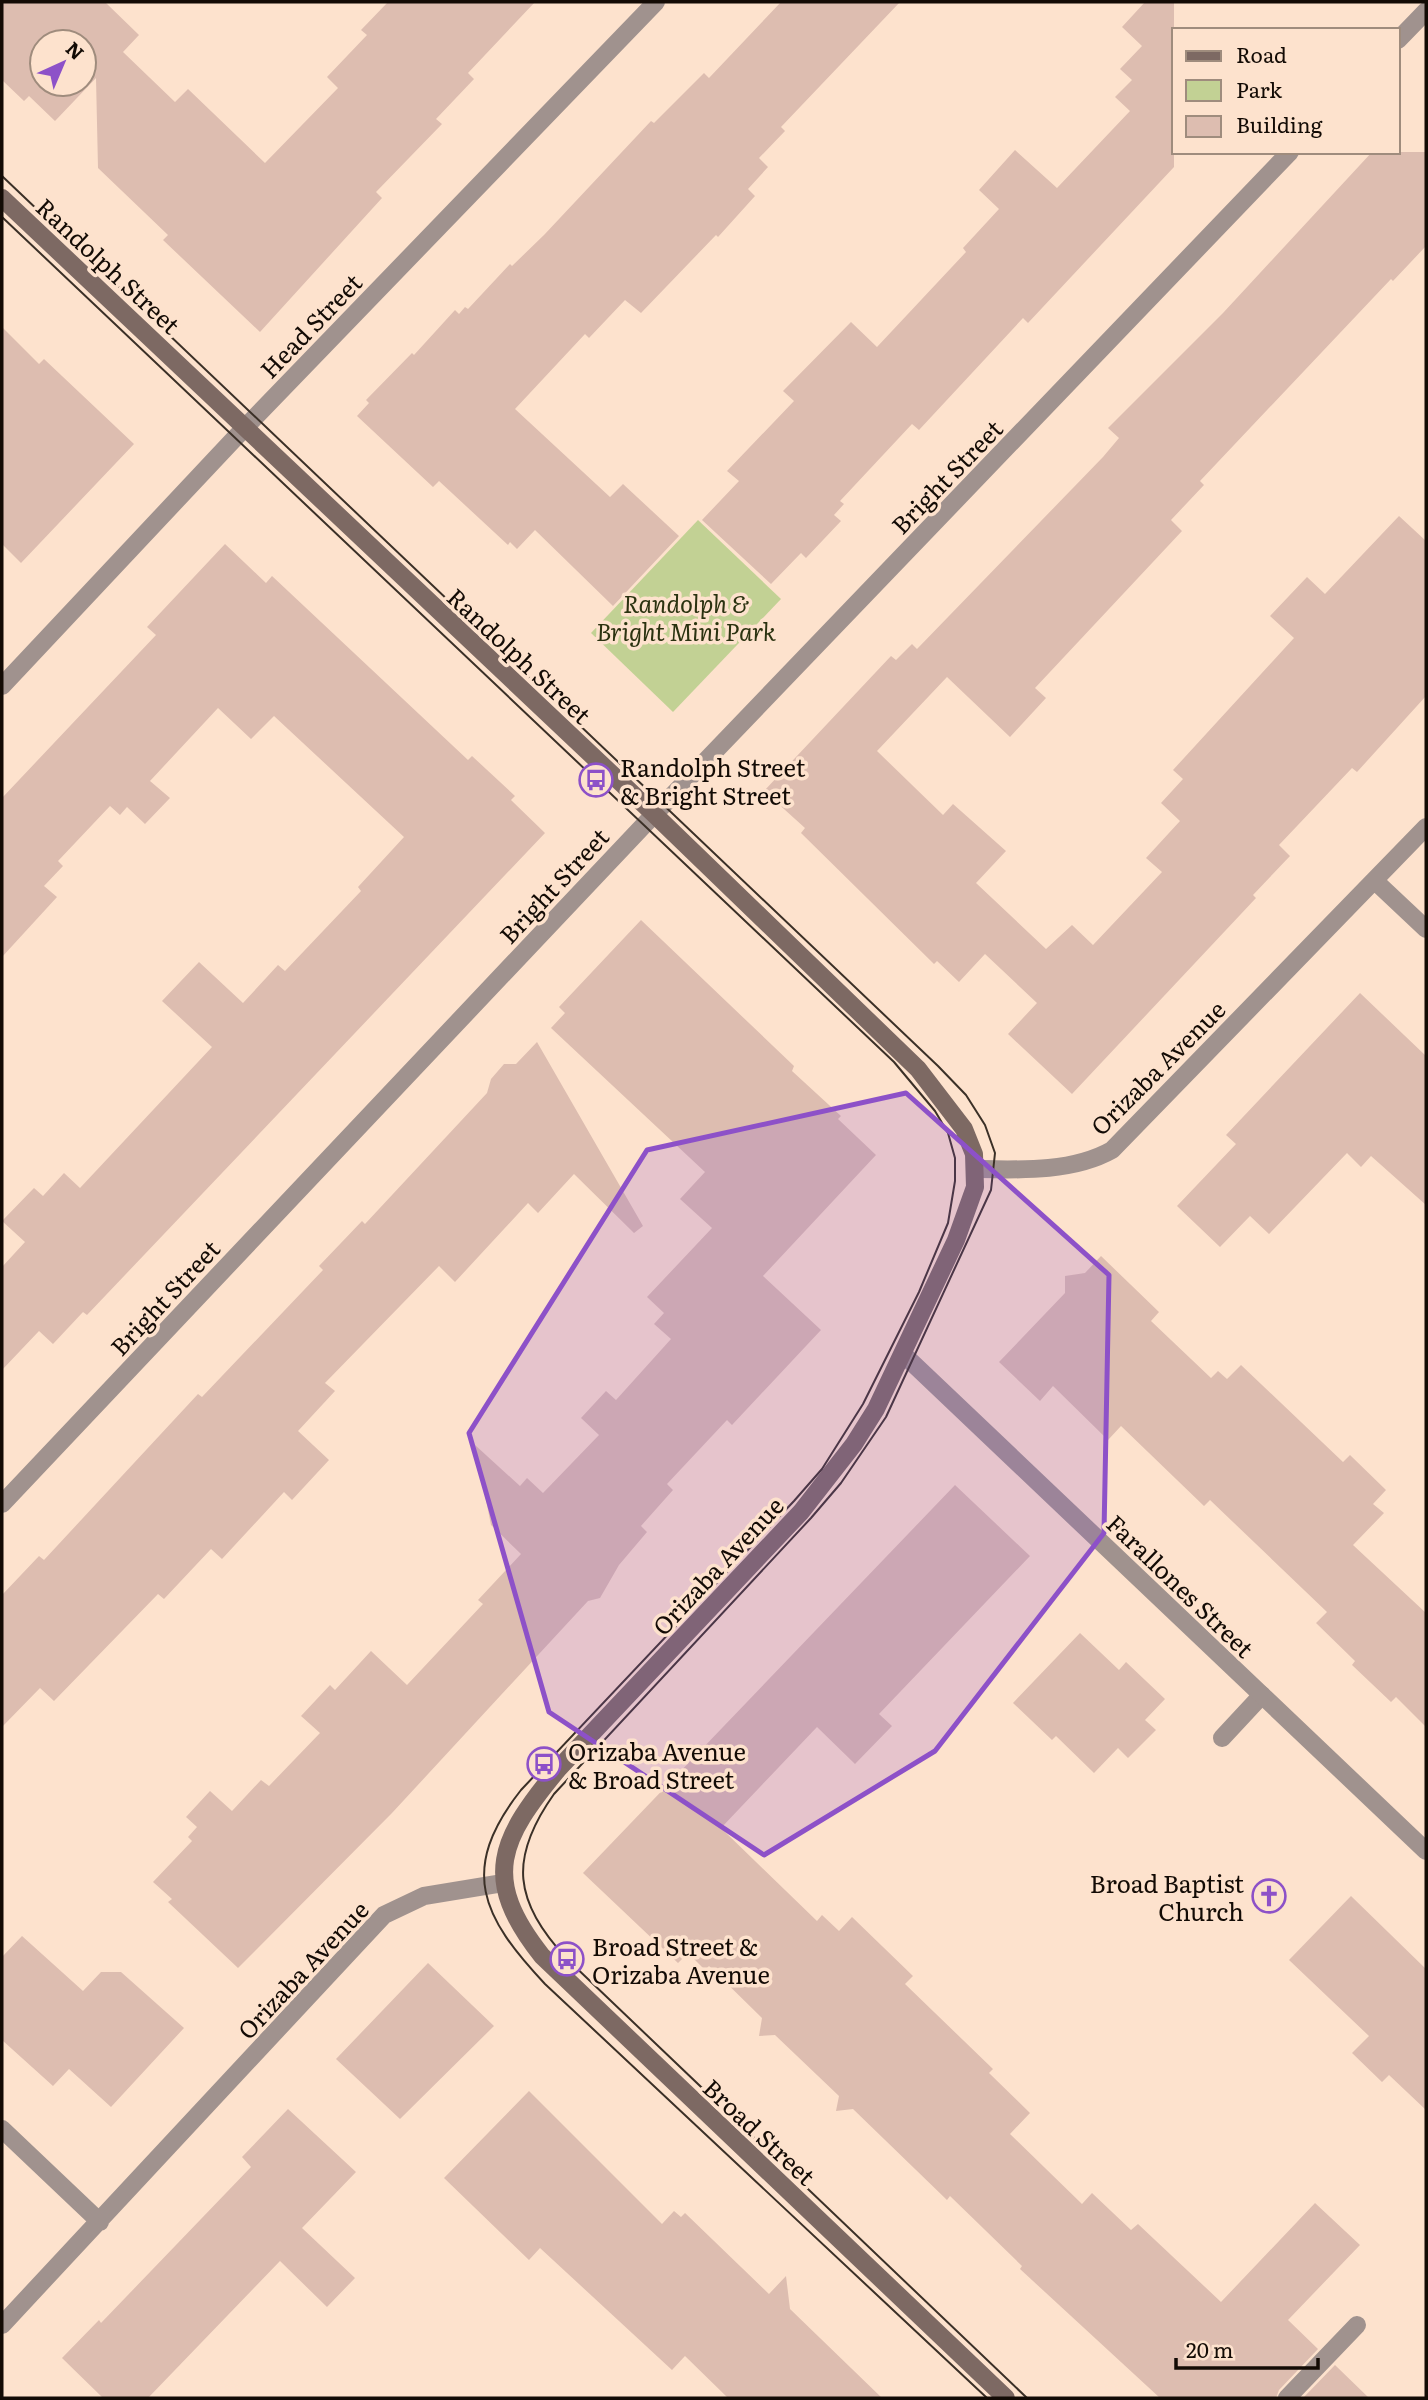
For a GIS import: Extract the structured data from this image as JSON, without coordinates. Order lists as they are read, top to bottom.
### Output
{
  "streets": {
    "street": [
      "Randolph Street",
      "Head Street",
      "Bright Street",
      "Orizaba Avenue",
      "Farallones Street",
      "Broad Street"
    ]
  },
  "crossings": [
    ["Randolph Street", "Head Street"],
    ["Randolph Street", "Bright Street"],
    ["Randolph Street", "Orizaba Avenue"],
    ["Orizaba Avenue", "Farallones Street"],
    ["Orizaba Avenue", "Broad Street"]
  ],
  "parks": ["Randolph & Bright Mini Park"],
  "places": {
    "bus stop": ["Randolph Street & Bright Street", "Orizaba Avenue & Broad Street", "Broad Street & Orizaba Avenue"],
    "church": ["Broad Baptist Church"]
  },
  "legend": ["Road", "Park", "Building"],
  "scale_bar": "20 m",
  "north": "top right"
}
